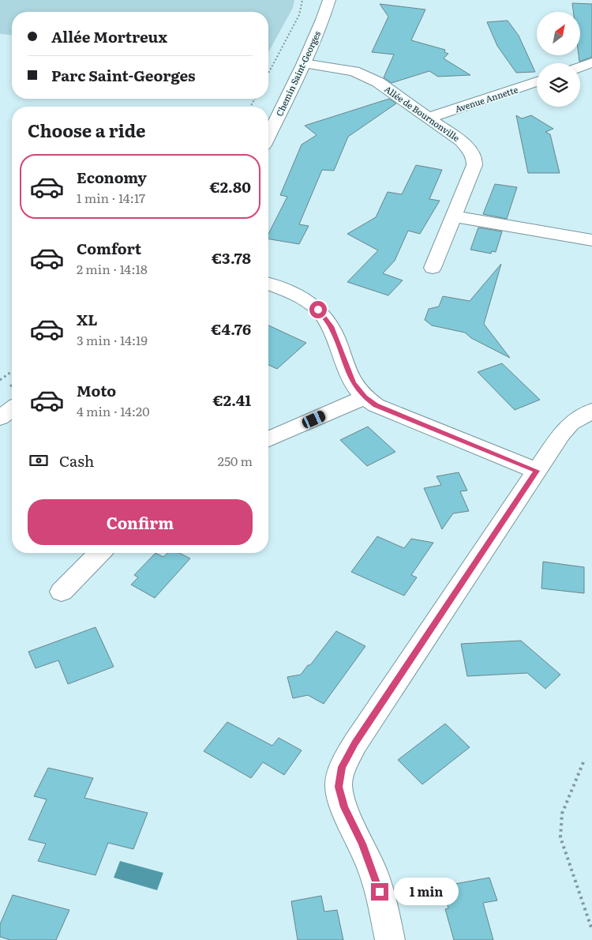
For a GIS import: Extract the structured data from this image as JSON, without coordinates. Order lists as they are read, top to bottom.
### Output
{
  "streets": {
    "street": ["Chemin Saint-Georges", "Avenue Annette", "Allée de Bournonville"]
  },
  "crossings": [
    ["Chemin Saint-Georges", "Allée de Bournonville"],
    ["Avenue Annette", "Allée de Bournonville"]
  ],
  "north": "top right",
  "page": {
    "banner": ["Allée Mortreux", "Parc Saint-Georges"],
    "heading": "Choose a ride",
    "list": [
      {
        "name": "Economy",
        "note": "1 min · 14:17",
        "value": "€2.80"
      },
      {
        "name": "Comfort",
        "note": "2 min · 14:18",
        "value": "€3.78"
      },
      {
        "name": "XL",
        "note": "3 min · 14:19",
        "value": "€4.76"
      },
      {
        "name": "Moto",
        "note": "4 min · 14:20",
        "value": "€2.41"
      }
    ],
    "pay": ["Cash", "250 m"],
    "buttons": "Confirm",
    "bubble": "1 min"
  }
}
